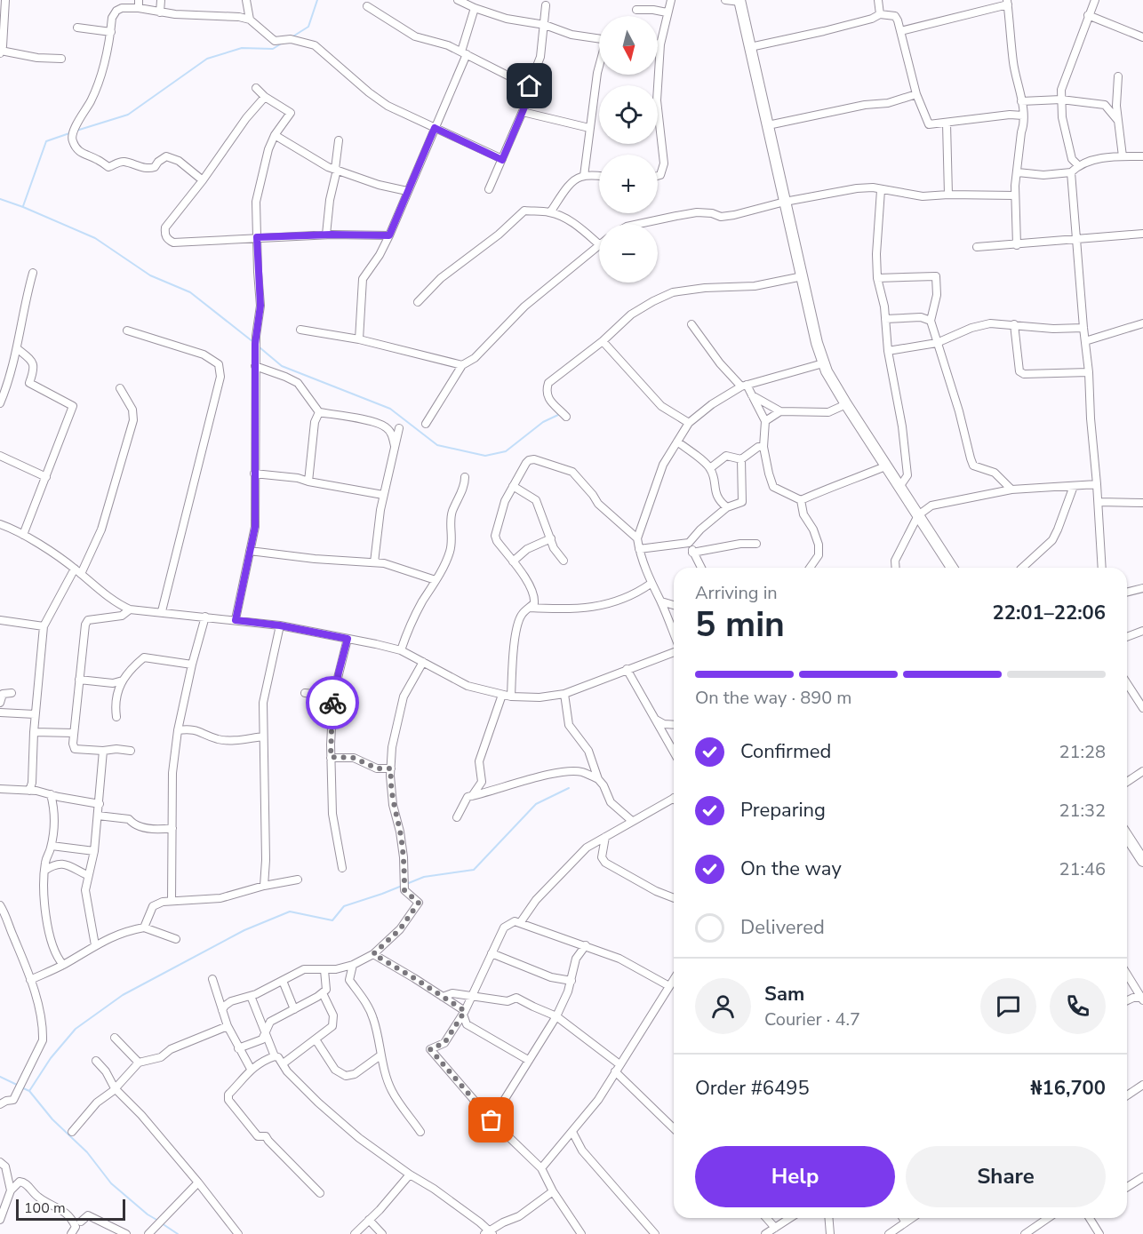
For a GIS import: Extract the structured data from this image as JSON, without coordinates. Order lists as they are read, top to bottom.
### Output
{
  "scale_bar": "100 m",
  "north": "bottom",
  "page": {
    "map_buttons": ["+", "−"],
    "heading": ["5 min", "Arriving in", "22:01–22:06"],
    "panel": [
      "Sam",
      "Courier · 4.7",
      "Order #6495",
      "₦16,700"
    ],
    "bar": "On the way · 890 m",
    "list": [
      ["Confirmed", "21:28"],
      ["Preparing", "21:32"],
      ["On the way", "21:46"],
      "Delivered"
    ],
    "buttons": ["Help", "Share"],
    "scale": "100 m"
  }
}
